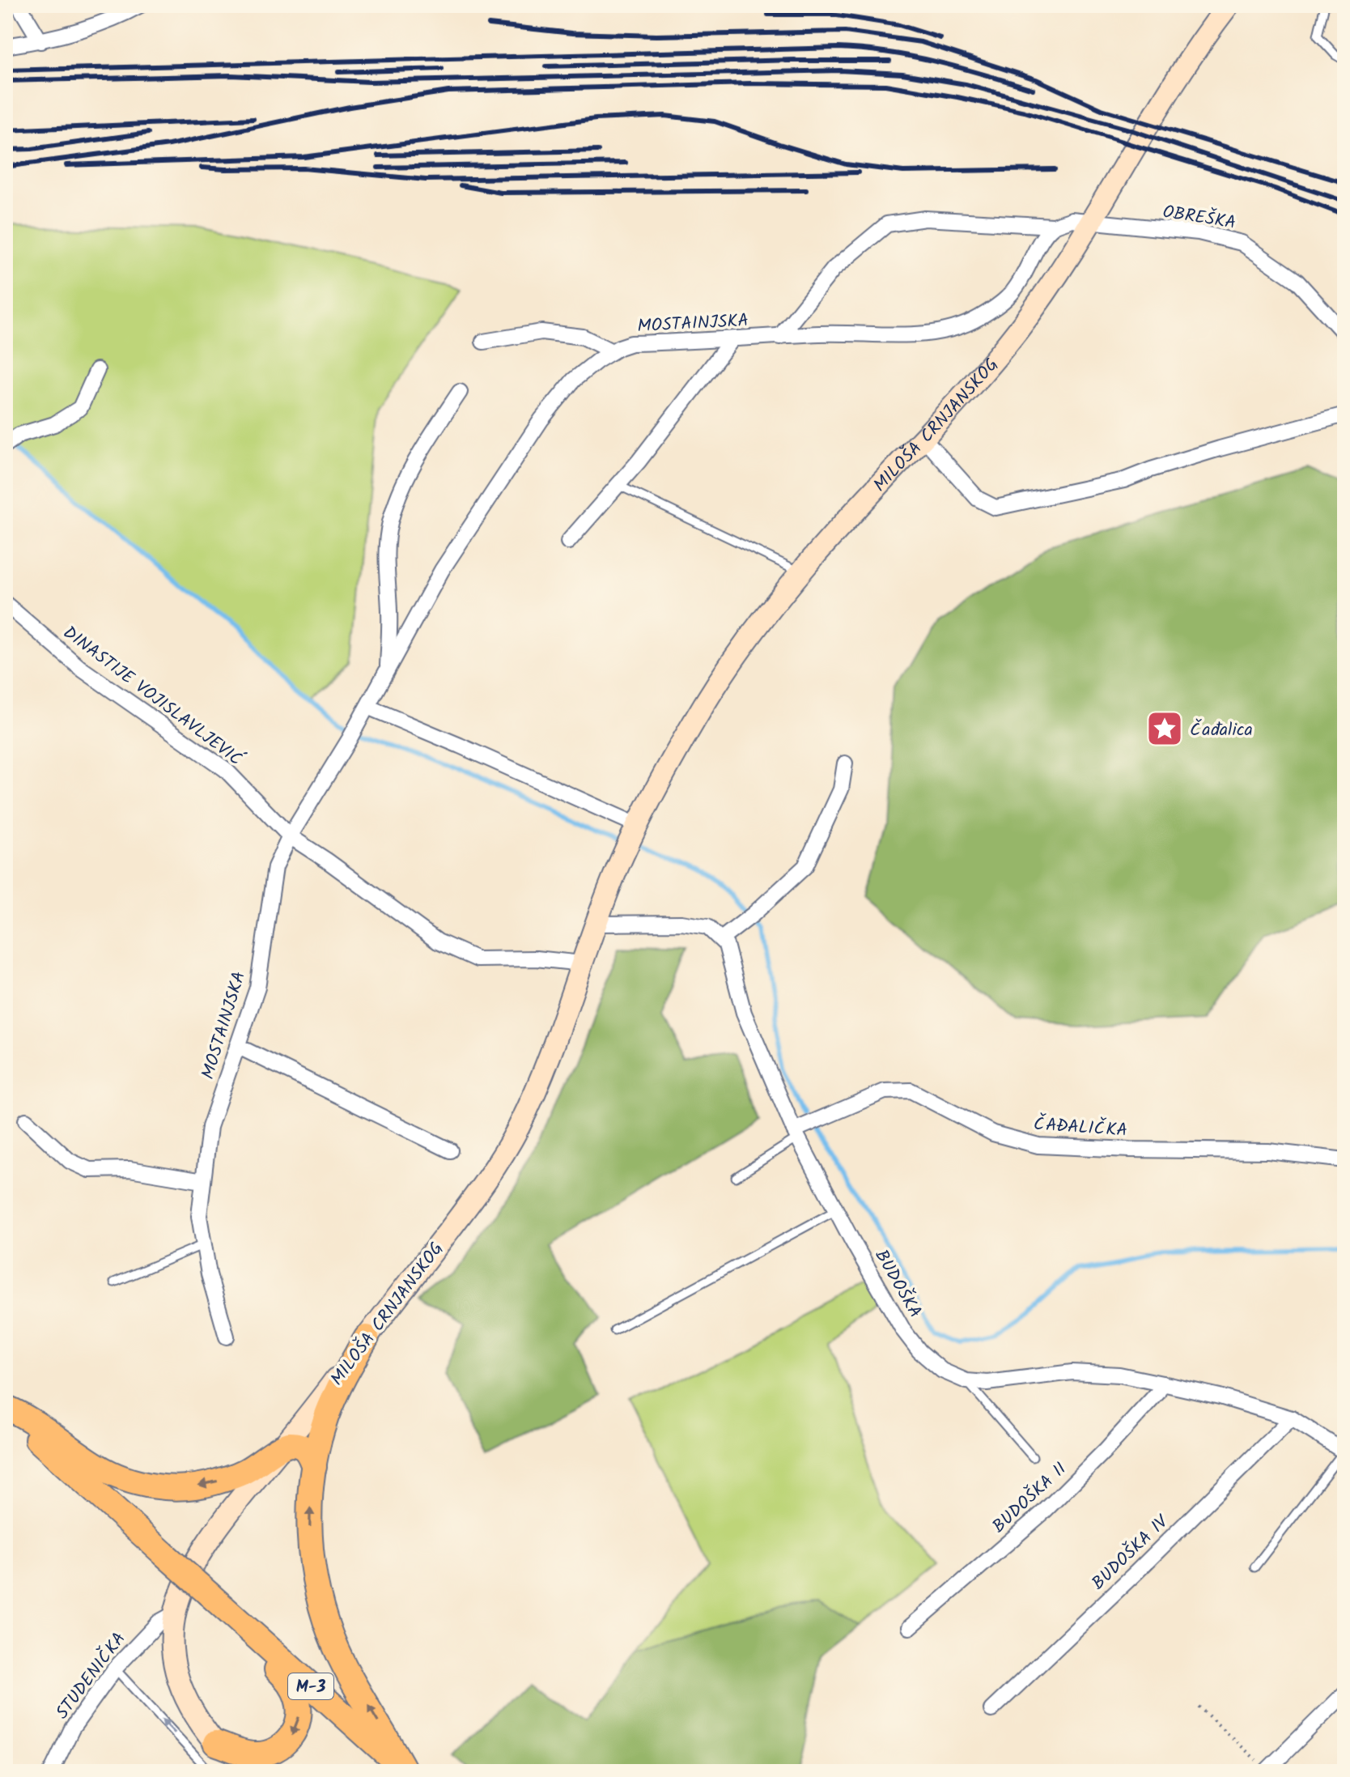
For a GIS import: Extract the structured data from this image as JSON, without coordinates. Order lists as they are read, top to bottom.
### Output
{
  "streets": {
    "main road": ["MILOŠA CRNJANSKOG", "M-3"],
    "street": [
      "OBREŠKA",
      "MOSTAINJSKA",
      "DINASTIJE VOJISLAVLJEVIĆ",
      "ČAĐALIČKA",
      "BUDOŠKA",
      "BUDOŠKA II",
      "BUDOŠKA IV",
      "STUDENIČKA"
    ]
  },
  "crossings": [
    ["OBREŠKA", "MILOŠA CRNJANSKOG"],
    ["MOSTAINJSKA", "DINASTIJE VOJISLAVLJEVIĆ"],
    ["MILOŠA CRNJANSKOG", "DINASTIJE VOJISLAVLJEVIĆ"],
    ["MILOŠA CRNJANSKOG", "STUDENIČKA"],
    ["ČAĐALIČKA", "BUDOŠKA"],
    ["BUDOŠKA", "BUDOŠKA II"],
    ["BUDOŠKA", "BUDOŠKA IV"]
  ],
  "places": {
    "place": ["Čađalica"]
  }
}
